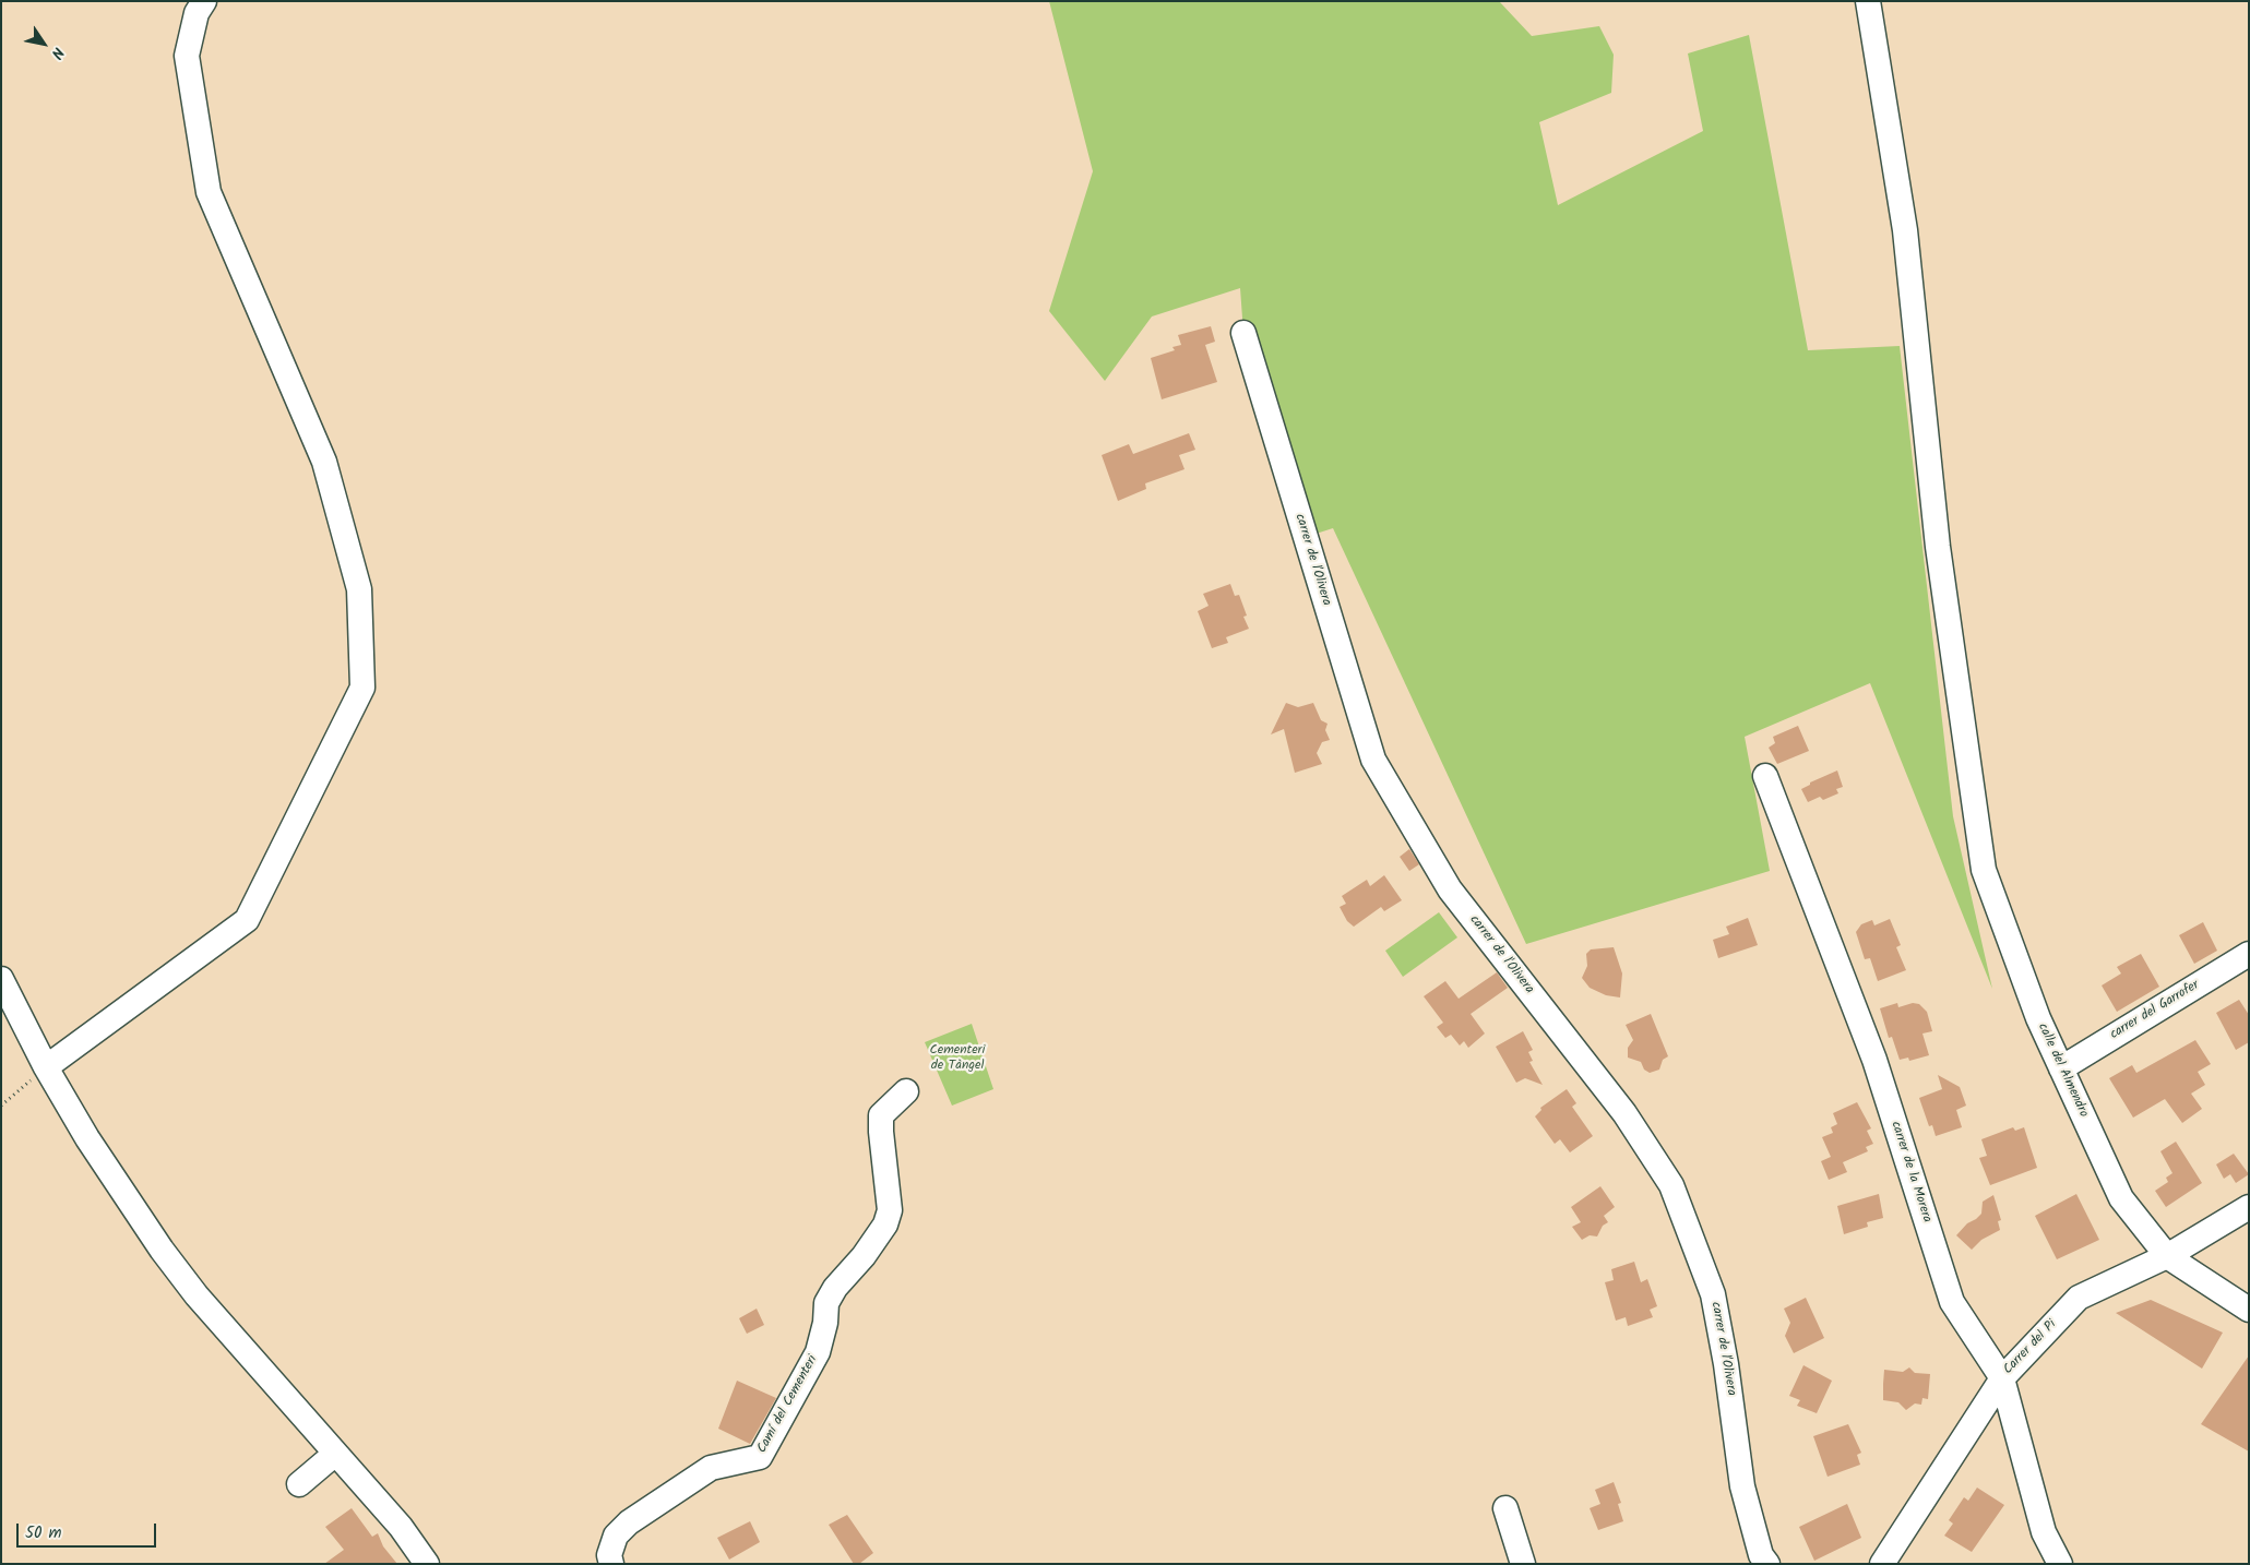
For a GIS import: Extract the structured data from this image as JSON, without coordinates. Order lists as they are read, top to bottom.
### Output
{
  "streets": {
    "street": [
      "carrer de l'Olivera",
      "carrer del Garrofer",
      "calle del Almendro",
      "carrer de la Morera",
      "Carrer del Pi",
      "Camí del Cementeri"
    ]
  },
  "crossings": [
    ["carrer del Garrofer", "calle del Almendro"],
    ["calle del Almendro", "Carrer del Pi"],
    ["carrer de la Morera", "Carrer del Pi"]
  ],
  "parks": ["Cementeri de Tàngel"],
  "scale_bar": "50 m",
  "north": "bottom right"
}
